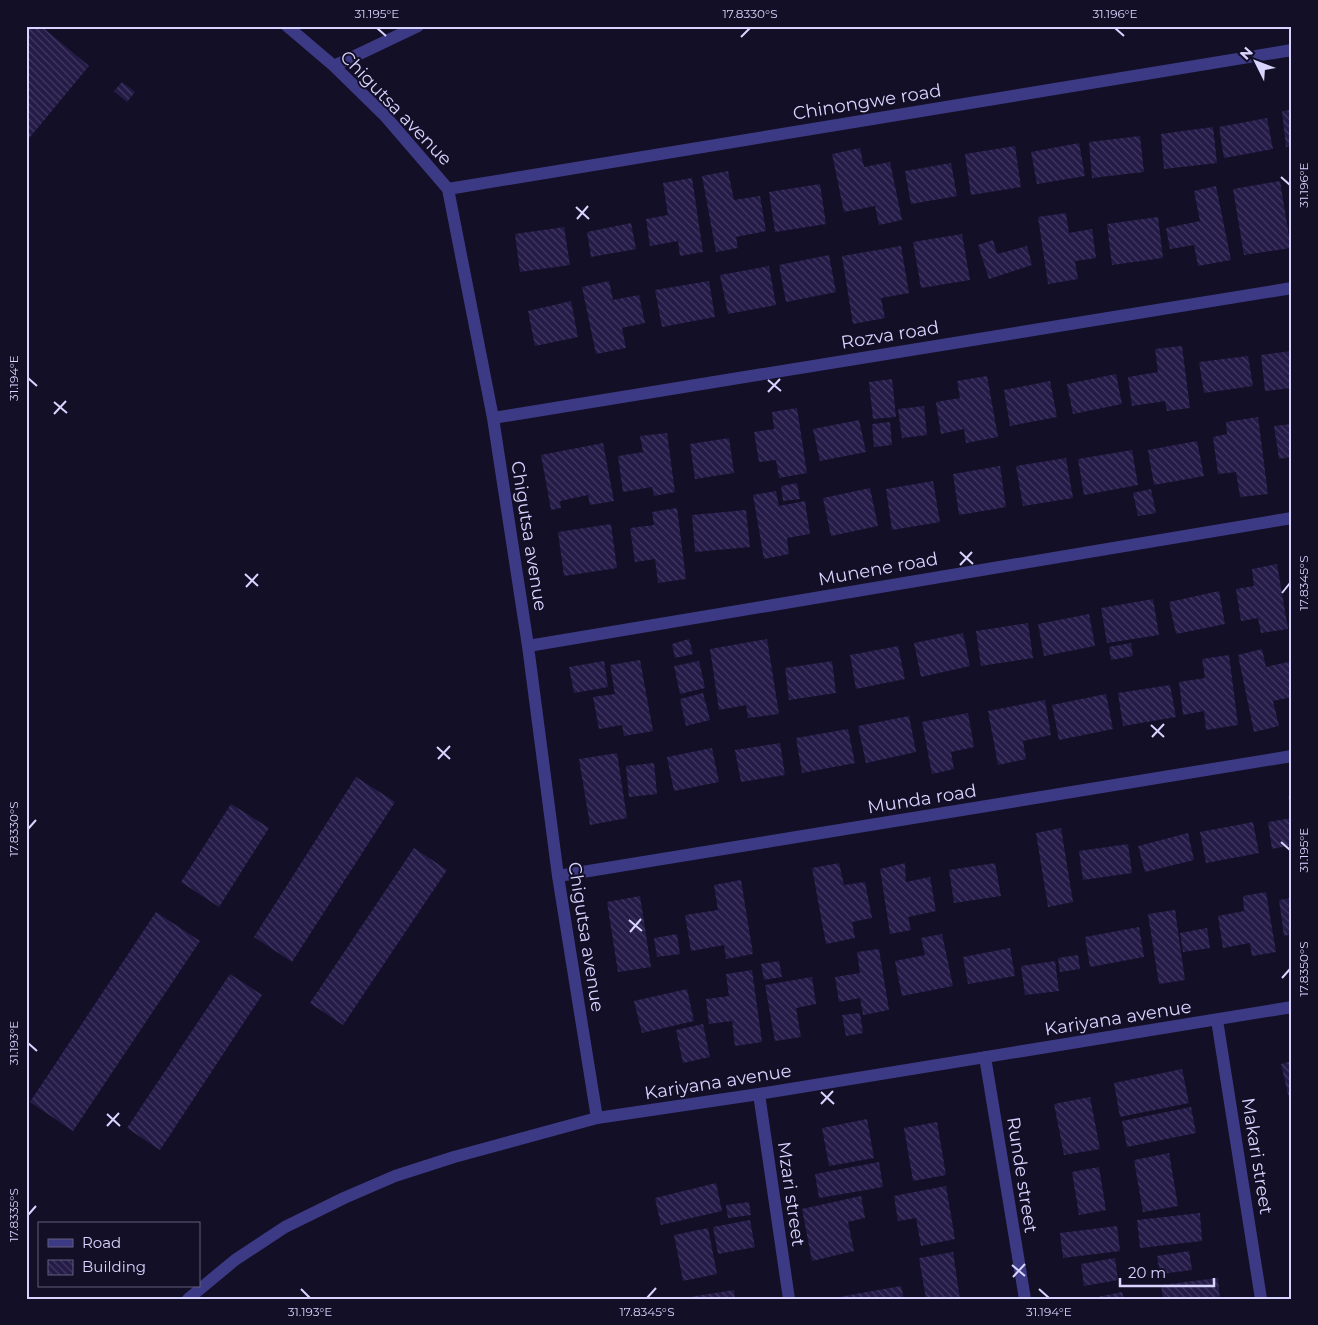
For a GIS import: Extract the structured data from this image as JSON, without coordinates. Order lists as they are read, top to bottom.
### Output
{
  "streets": {
    "street": [
      "Chinongwe road",
      "Chigutsa avenue",
      "Rozva road",
      "Munene road",
      "Munda road",
      "Kariyana avenue",
      "Makari street",
      "Runde street",
      "Mzari street"
    ]
  },
  "crossings": [
    ["Chinongwe road", "Chigutsa avenue"],
    ["Chigutsa avenue", "Rozva road"],
    ["Chigutsa avenue", "Munene road"],
    ["Chigutsa avenue", "Munda road"],
    ["Chigutsa avenue", "Kariyana avenue"],
    ["Kariyana avenue", "Makari street"],
    ["Kariyana avenue", "Runde street"],
    ["Kariyana avenue", "Mzari street"]
  ],
  "legend": ["Road", "Building"],
  "scale_bar": "20 m",
  "north": "top left",
  "coordinates": [
    "31.195°E",
    "17.8330°S",
    "31.196°E",
    "31.194°E",
    "17.8345°S",
    "17.8350°S",
    "31.193°E",
    "17.8335°S"
  ]
}
